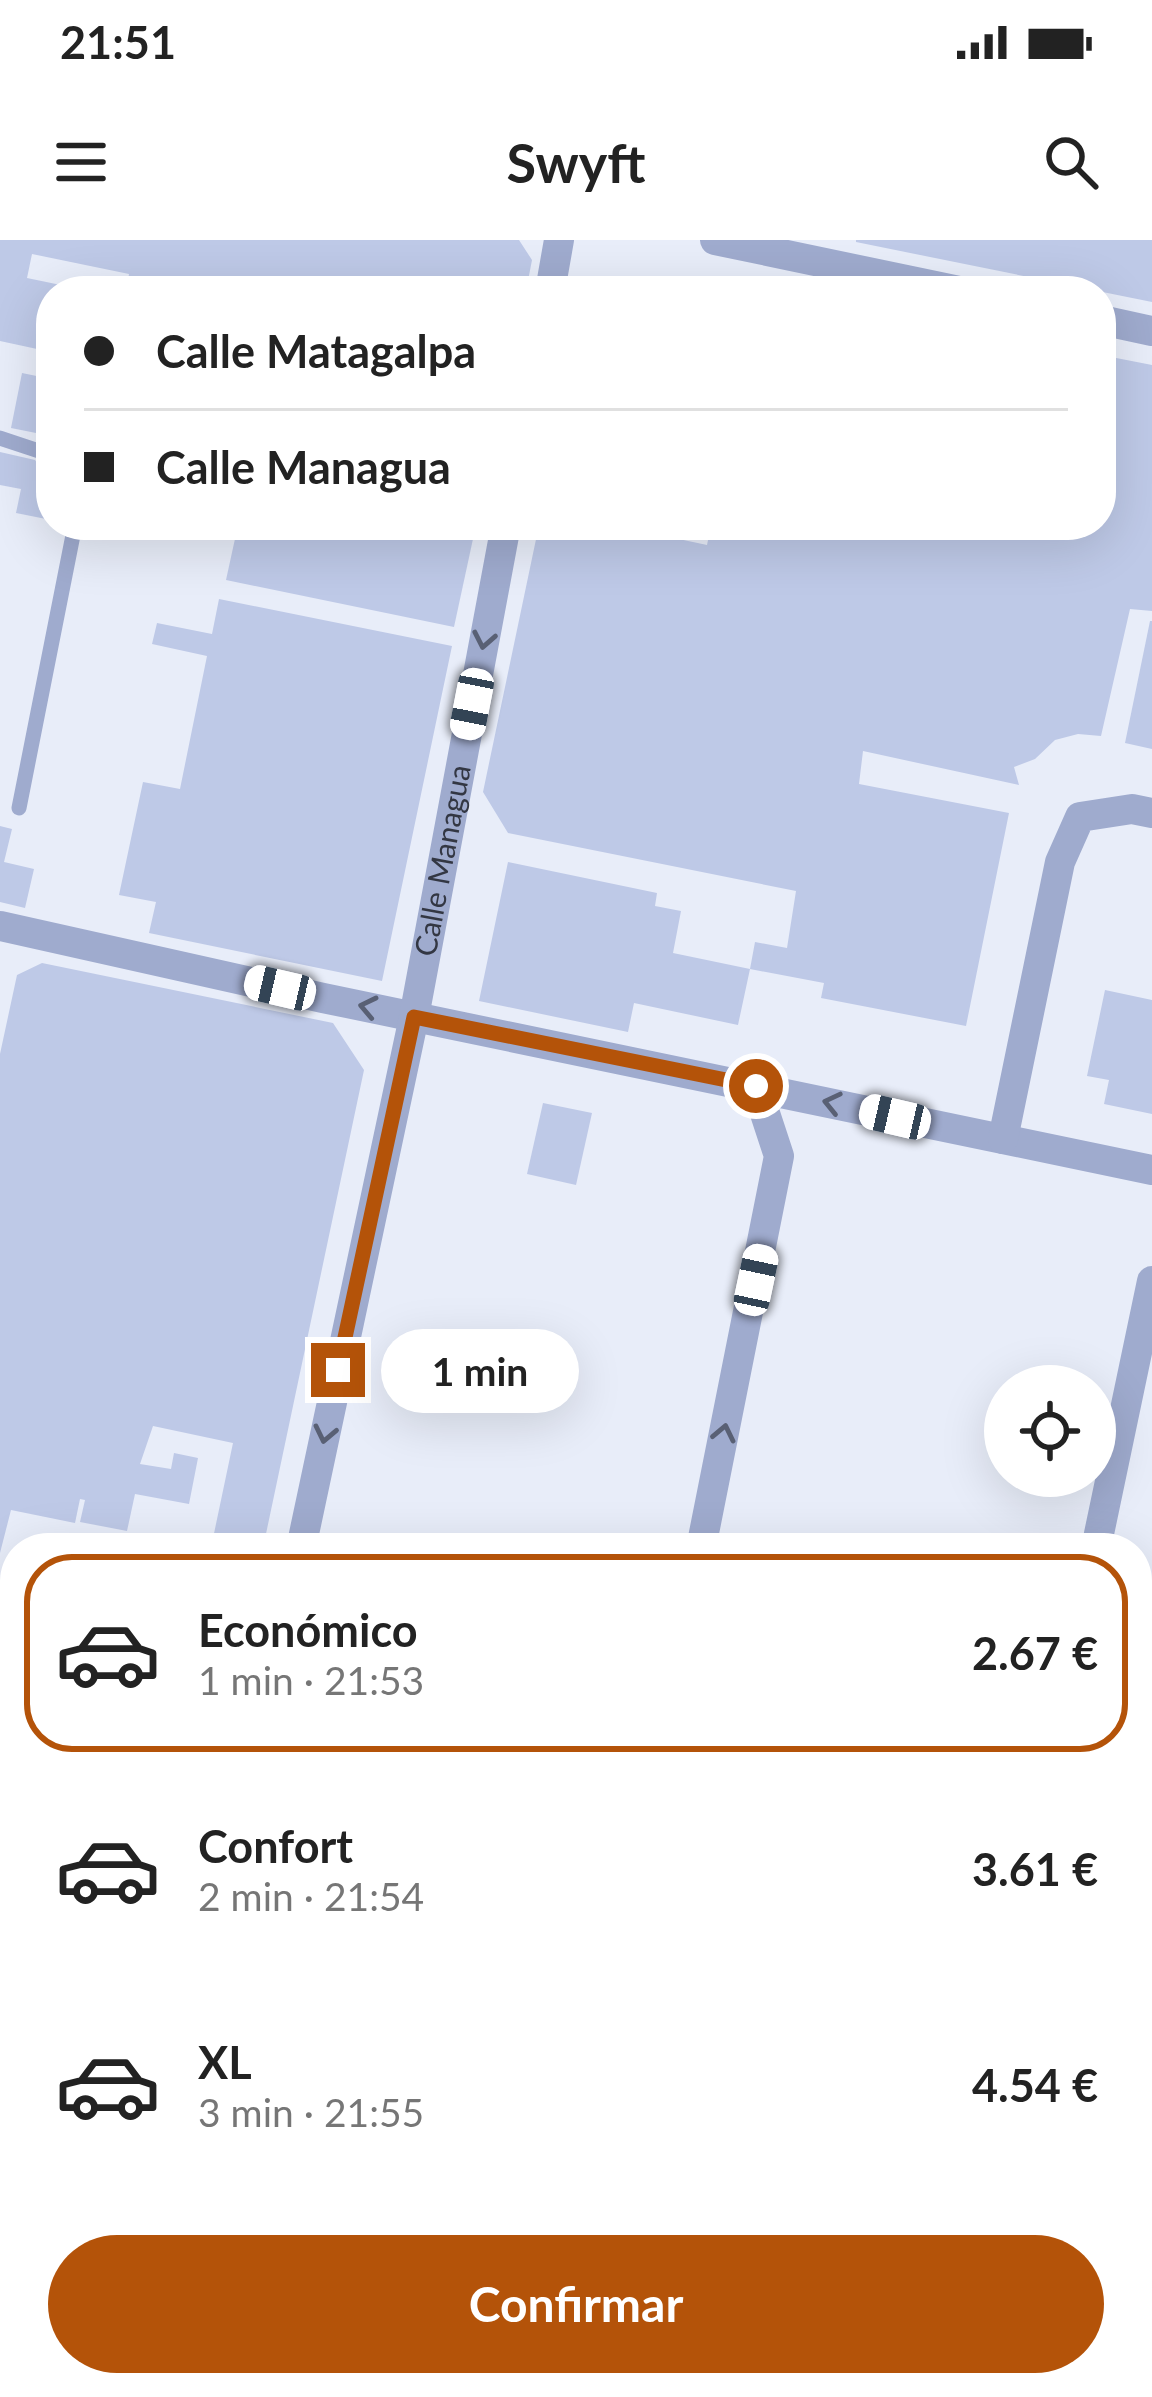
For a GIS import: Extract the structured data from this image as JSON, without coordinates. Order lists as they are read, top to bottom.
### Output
{
  "streets": {
    "street": ["Calle Managua"]
  },
  "one_way": ["Calle Managua"],
  "page": {
    "status": "21:51",
    "header": "Swyft",
    "banner": ["Calle Matagalpa", "Calle Managua"],
    "bubble": "1 min",
    "list": [
      {
        "name": "Económico",
        "note": "1 min · 21:53",
        "value": "2.67 €"
      },
      {
        "name": "Confort",
        "note": "2 min · 21:54",
        "value": "3.61 €"
      },
      {
        "name": "XL",
        "note": "3 min · 21:55",
        "value": "4.54 €"
      }
    ],
    "buttons": "Confirmar"
  }
}
